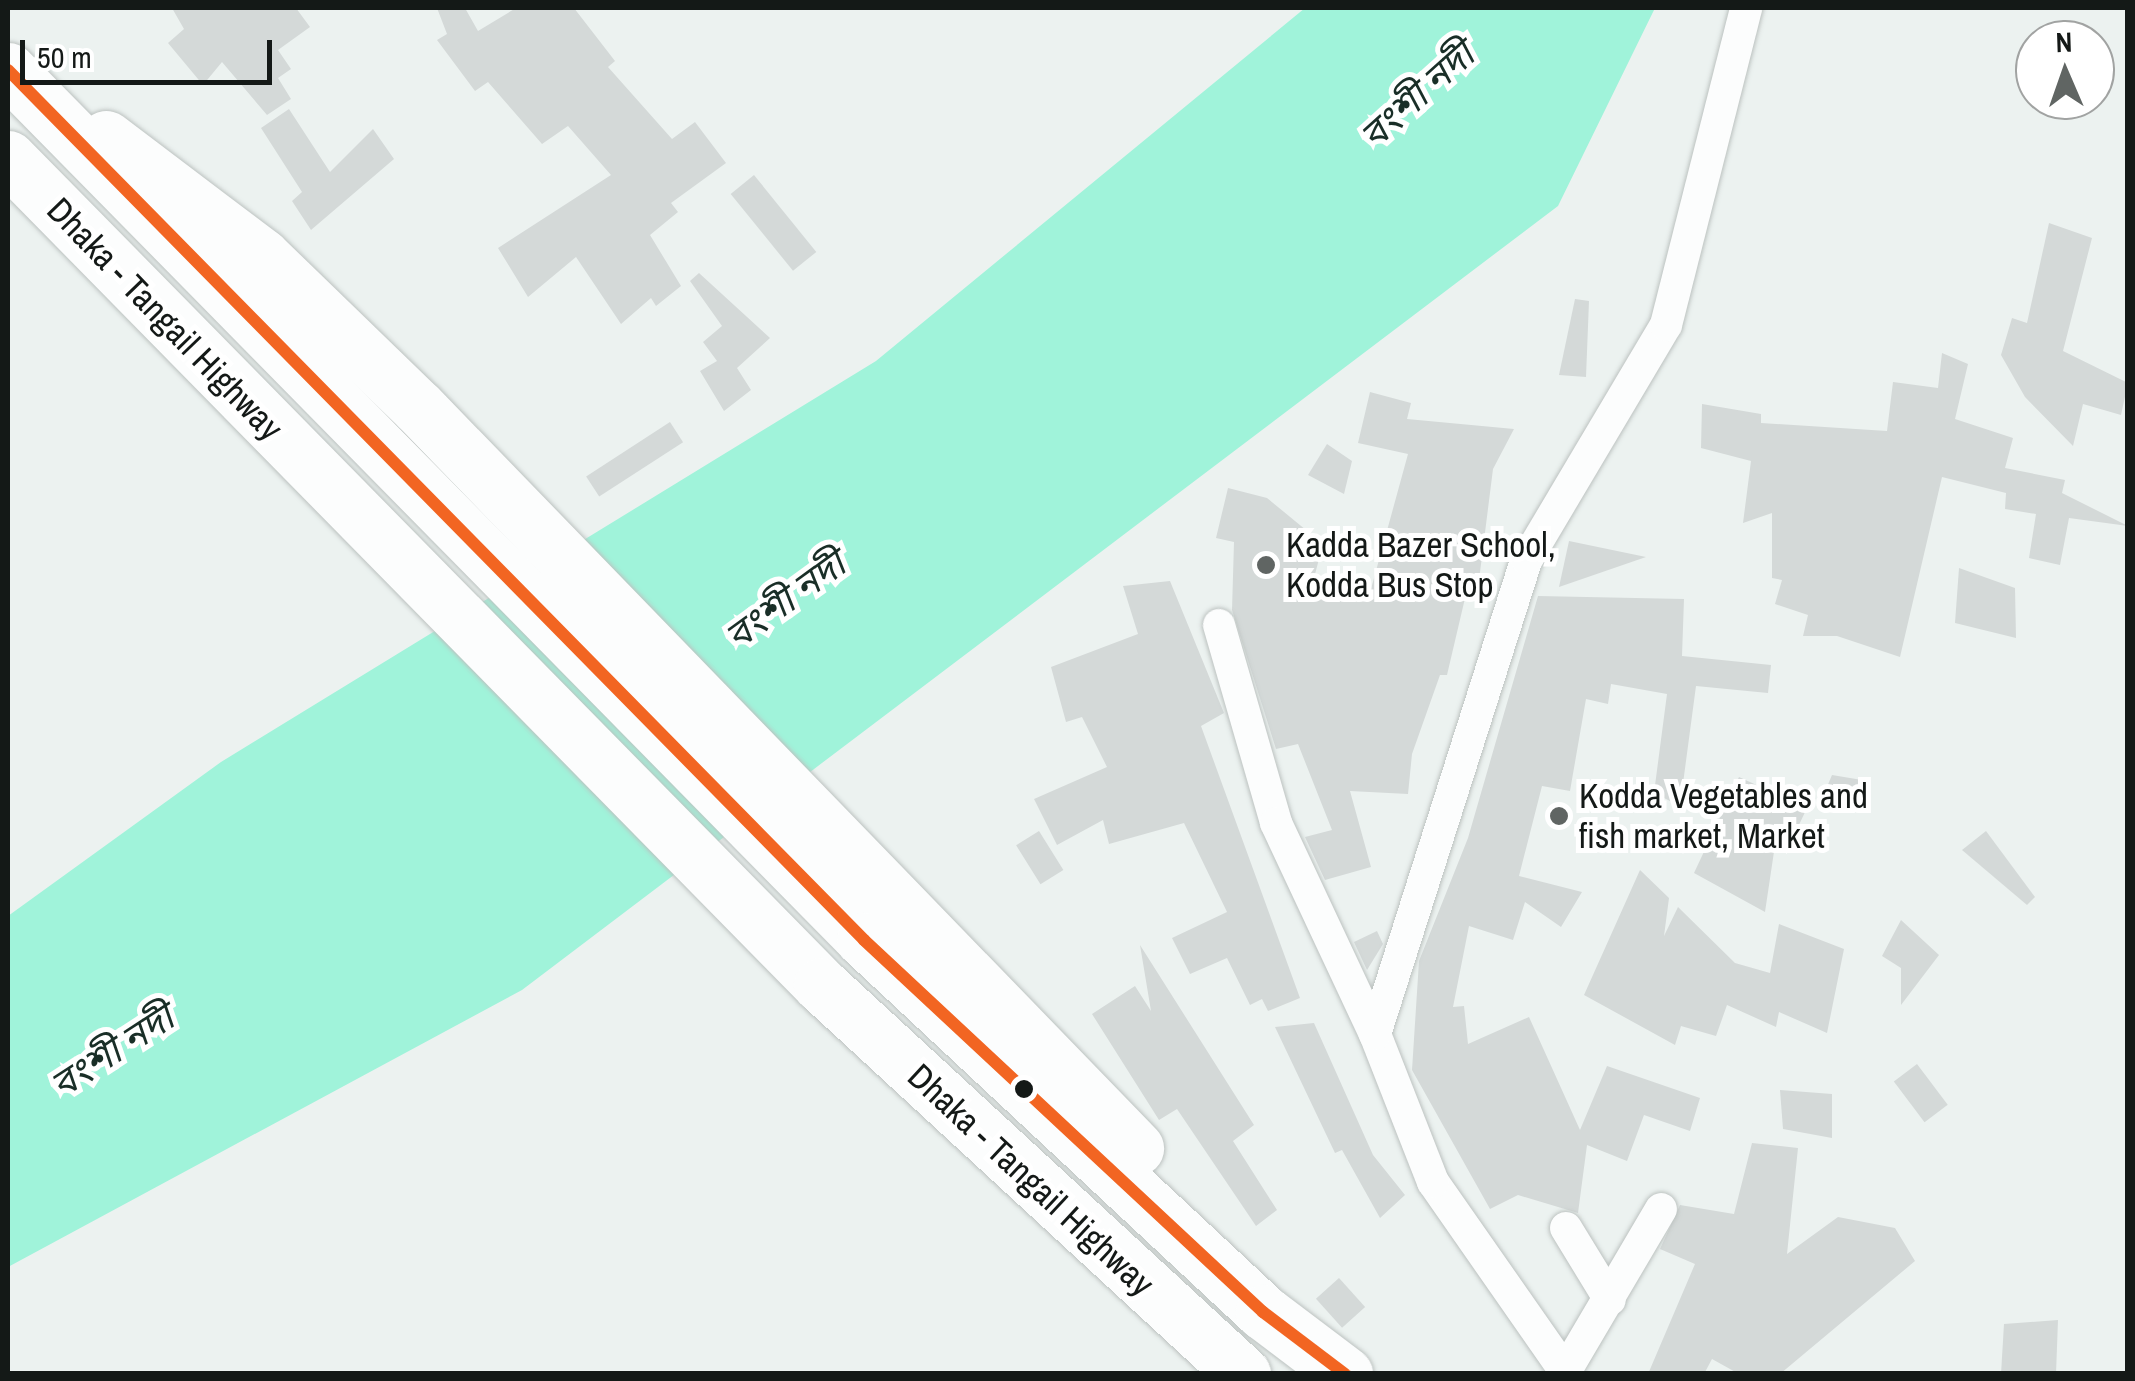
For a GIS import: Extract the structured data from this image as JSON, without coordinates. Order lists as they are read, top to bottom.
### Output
{
  "streets": {
    "highway": ["Dhaka - Tangail Highway"]
  },
  "water": ["বংশী নদী"],
  "places": ["Kadda Bazer School, Kodda Bus Stop", "Kodda Vegetables and fish market, Market"],
  "scale_bar": "50 m",
  "north": "top"
}
